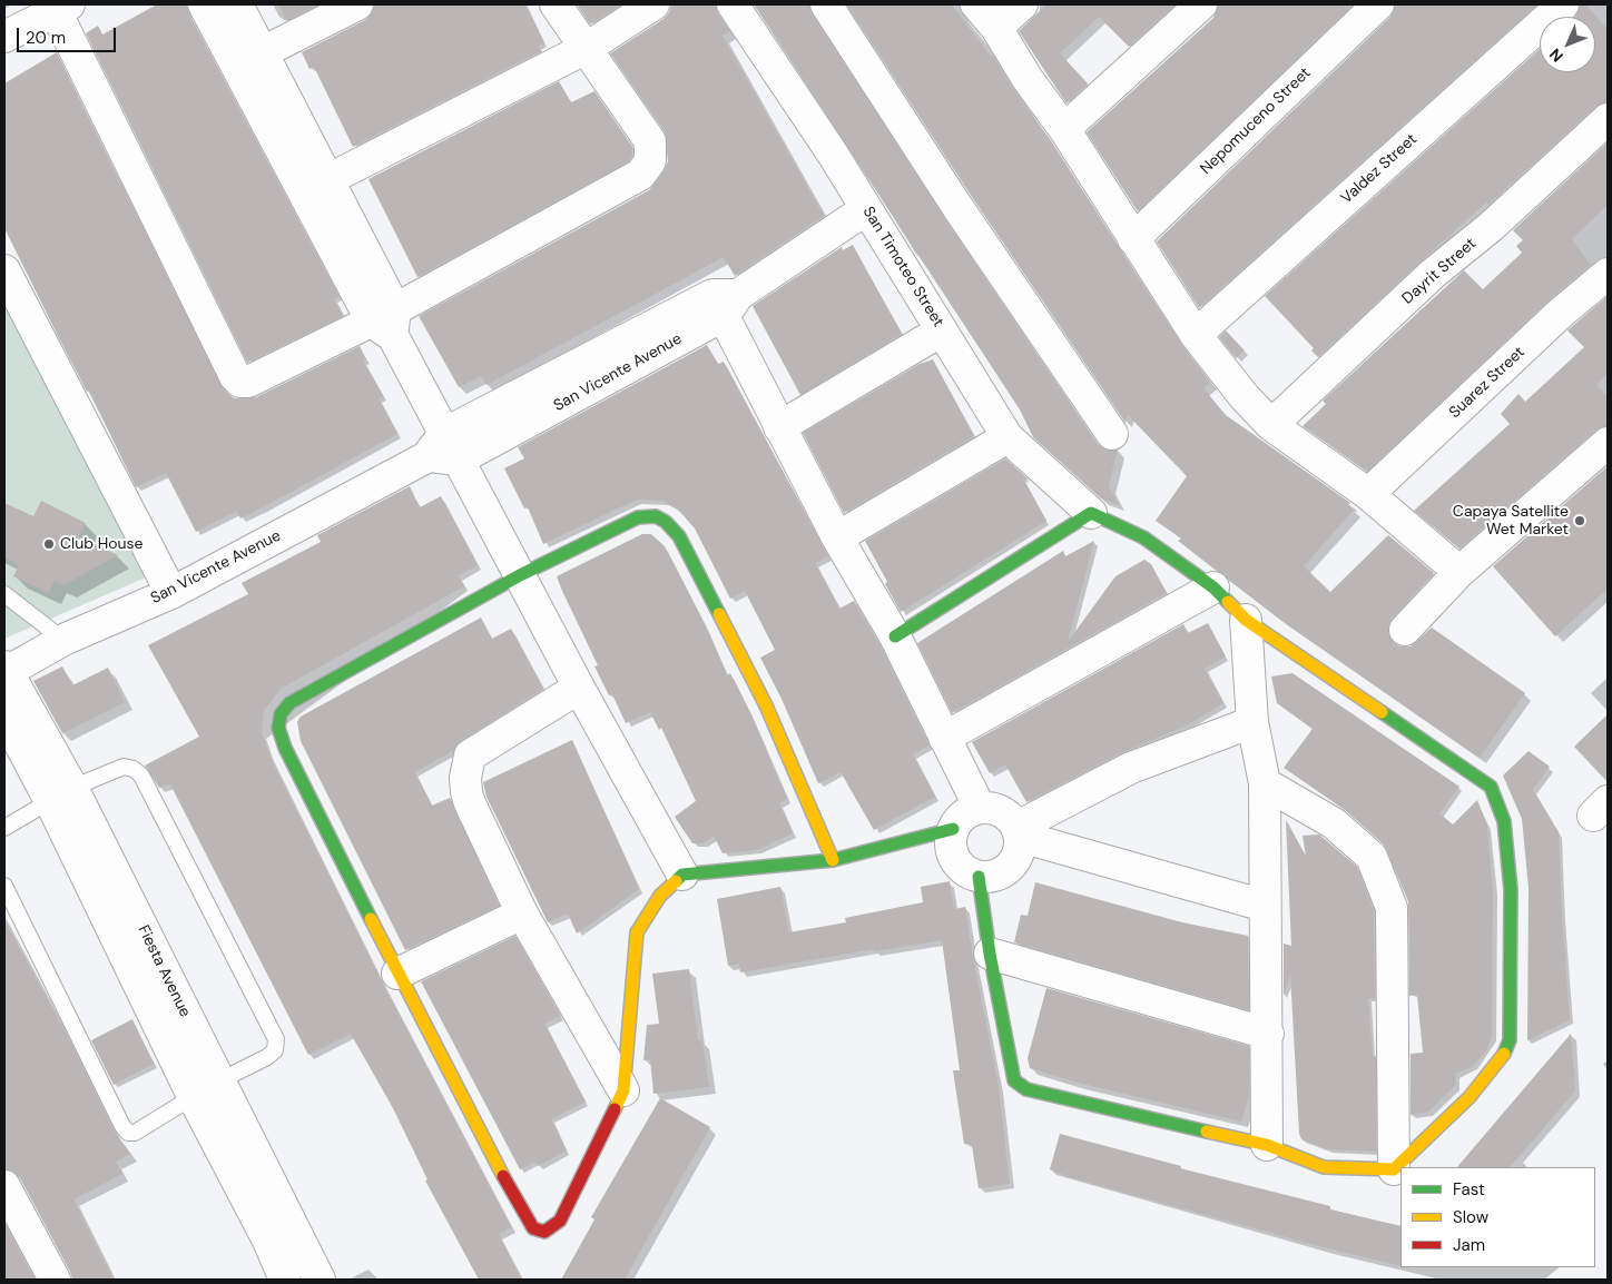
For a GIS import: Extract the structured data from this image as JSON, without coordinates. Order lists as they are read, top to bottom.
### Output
{
  "streets": {
    "street": [
      "Nepomuceno Street",
      "Valdez Street",
      "San Timoteo Street",
      "Dayrit Street",
      "San Vicente Avenue",
      "Suarez Street",
      "Fiesta Avenue"
    ]
  },
  "crossings": [
    ["San Timoteo Street", "San Vicente Avenue"],
    ["San Vicente Avenue", "Fiesta Avenue"]
  ],
  "places": ["Capaya Satellite Wet Market", "Club House"],
  "legend": ["Fast", "Slow", "Jam"],
  "scale_bar": "20 m",
  "north": "bottom left"
}
